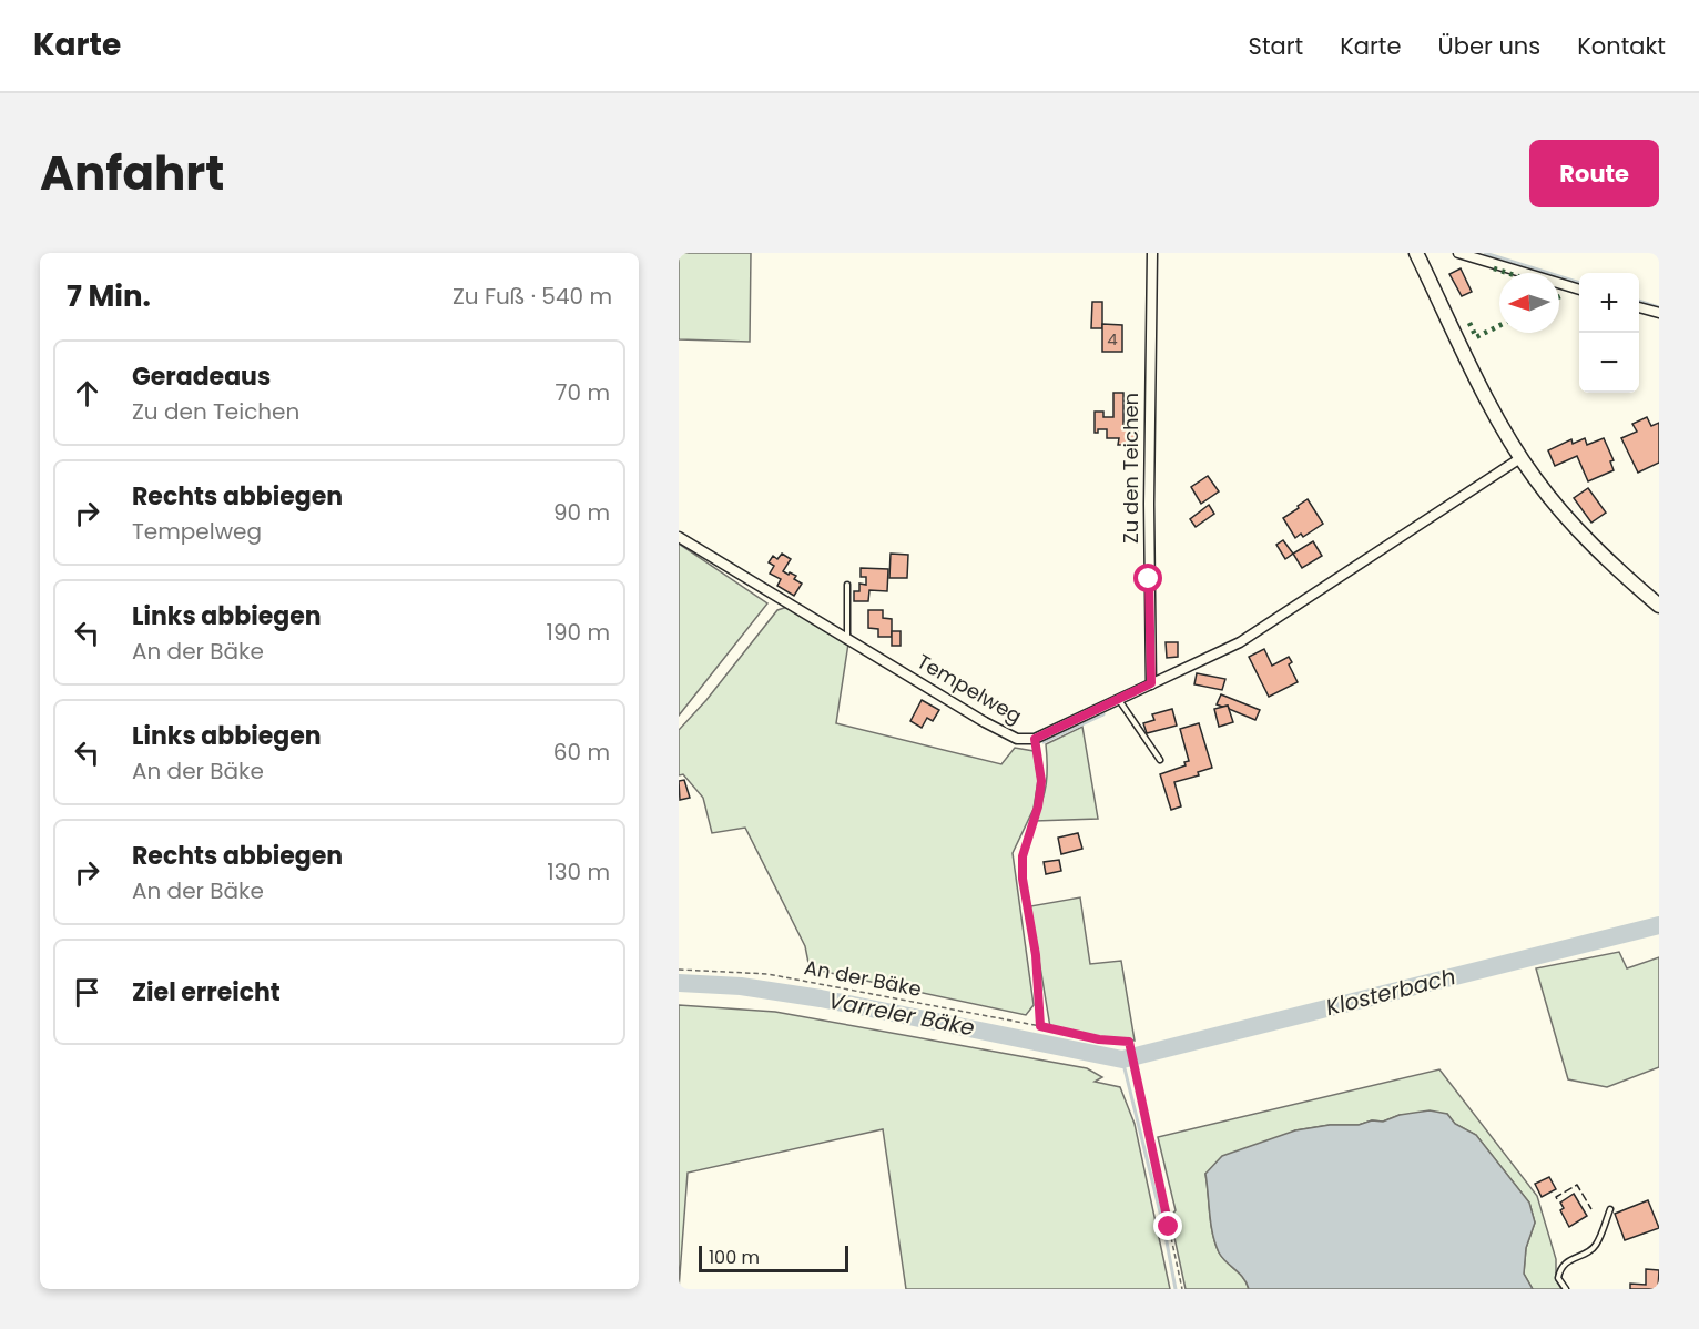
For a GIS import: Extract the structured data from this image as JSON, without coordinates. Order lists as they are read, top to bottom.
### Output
{
  "streets": {
    "street": ["Zu den Teichen", "Tempelweg"],
    "path": ["An der Bäke"]
  },
  "crossings": [
    ["Zu den Teichen", "Tempelweg"]
  ],
  "water": ["Klosterbach", "Varreler Bäke"],
  "house_numbers": ["4"],
  "scale_bar": "100 m",
  "north": "left",
  "page": {
    "header": "Karte",
    "nav": [
      "Start",
      "Karte",
      "Über uns",
      "Kontakt"
    ],
    "title": "Anfahrt",
    "buttons": "Route",
    "heading": ["7 Min.", "Zu Fuß · 540 m"],
    "map_buttons": ["+", "−"],
    "list": [
      ["Geradeaus", "Zu den Teichen", "70 m"],
      ["Rechts abbiegen", "Tempelweg", "90 m"],
      ["Links abbiegen", "An der Bäke", "190 m"],
      ["Links abbiegen", "An der Bäke", "60 m"],
      ["Rechts abbiegen", "An der Bäke", "130 m"],
      "Ziel erreicht"
    ],
    "scale": "100 m"
  }
}
